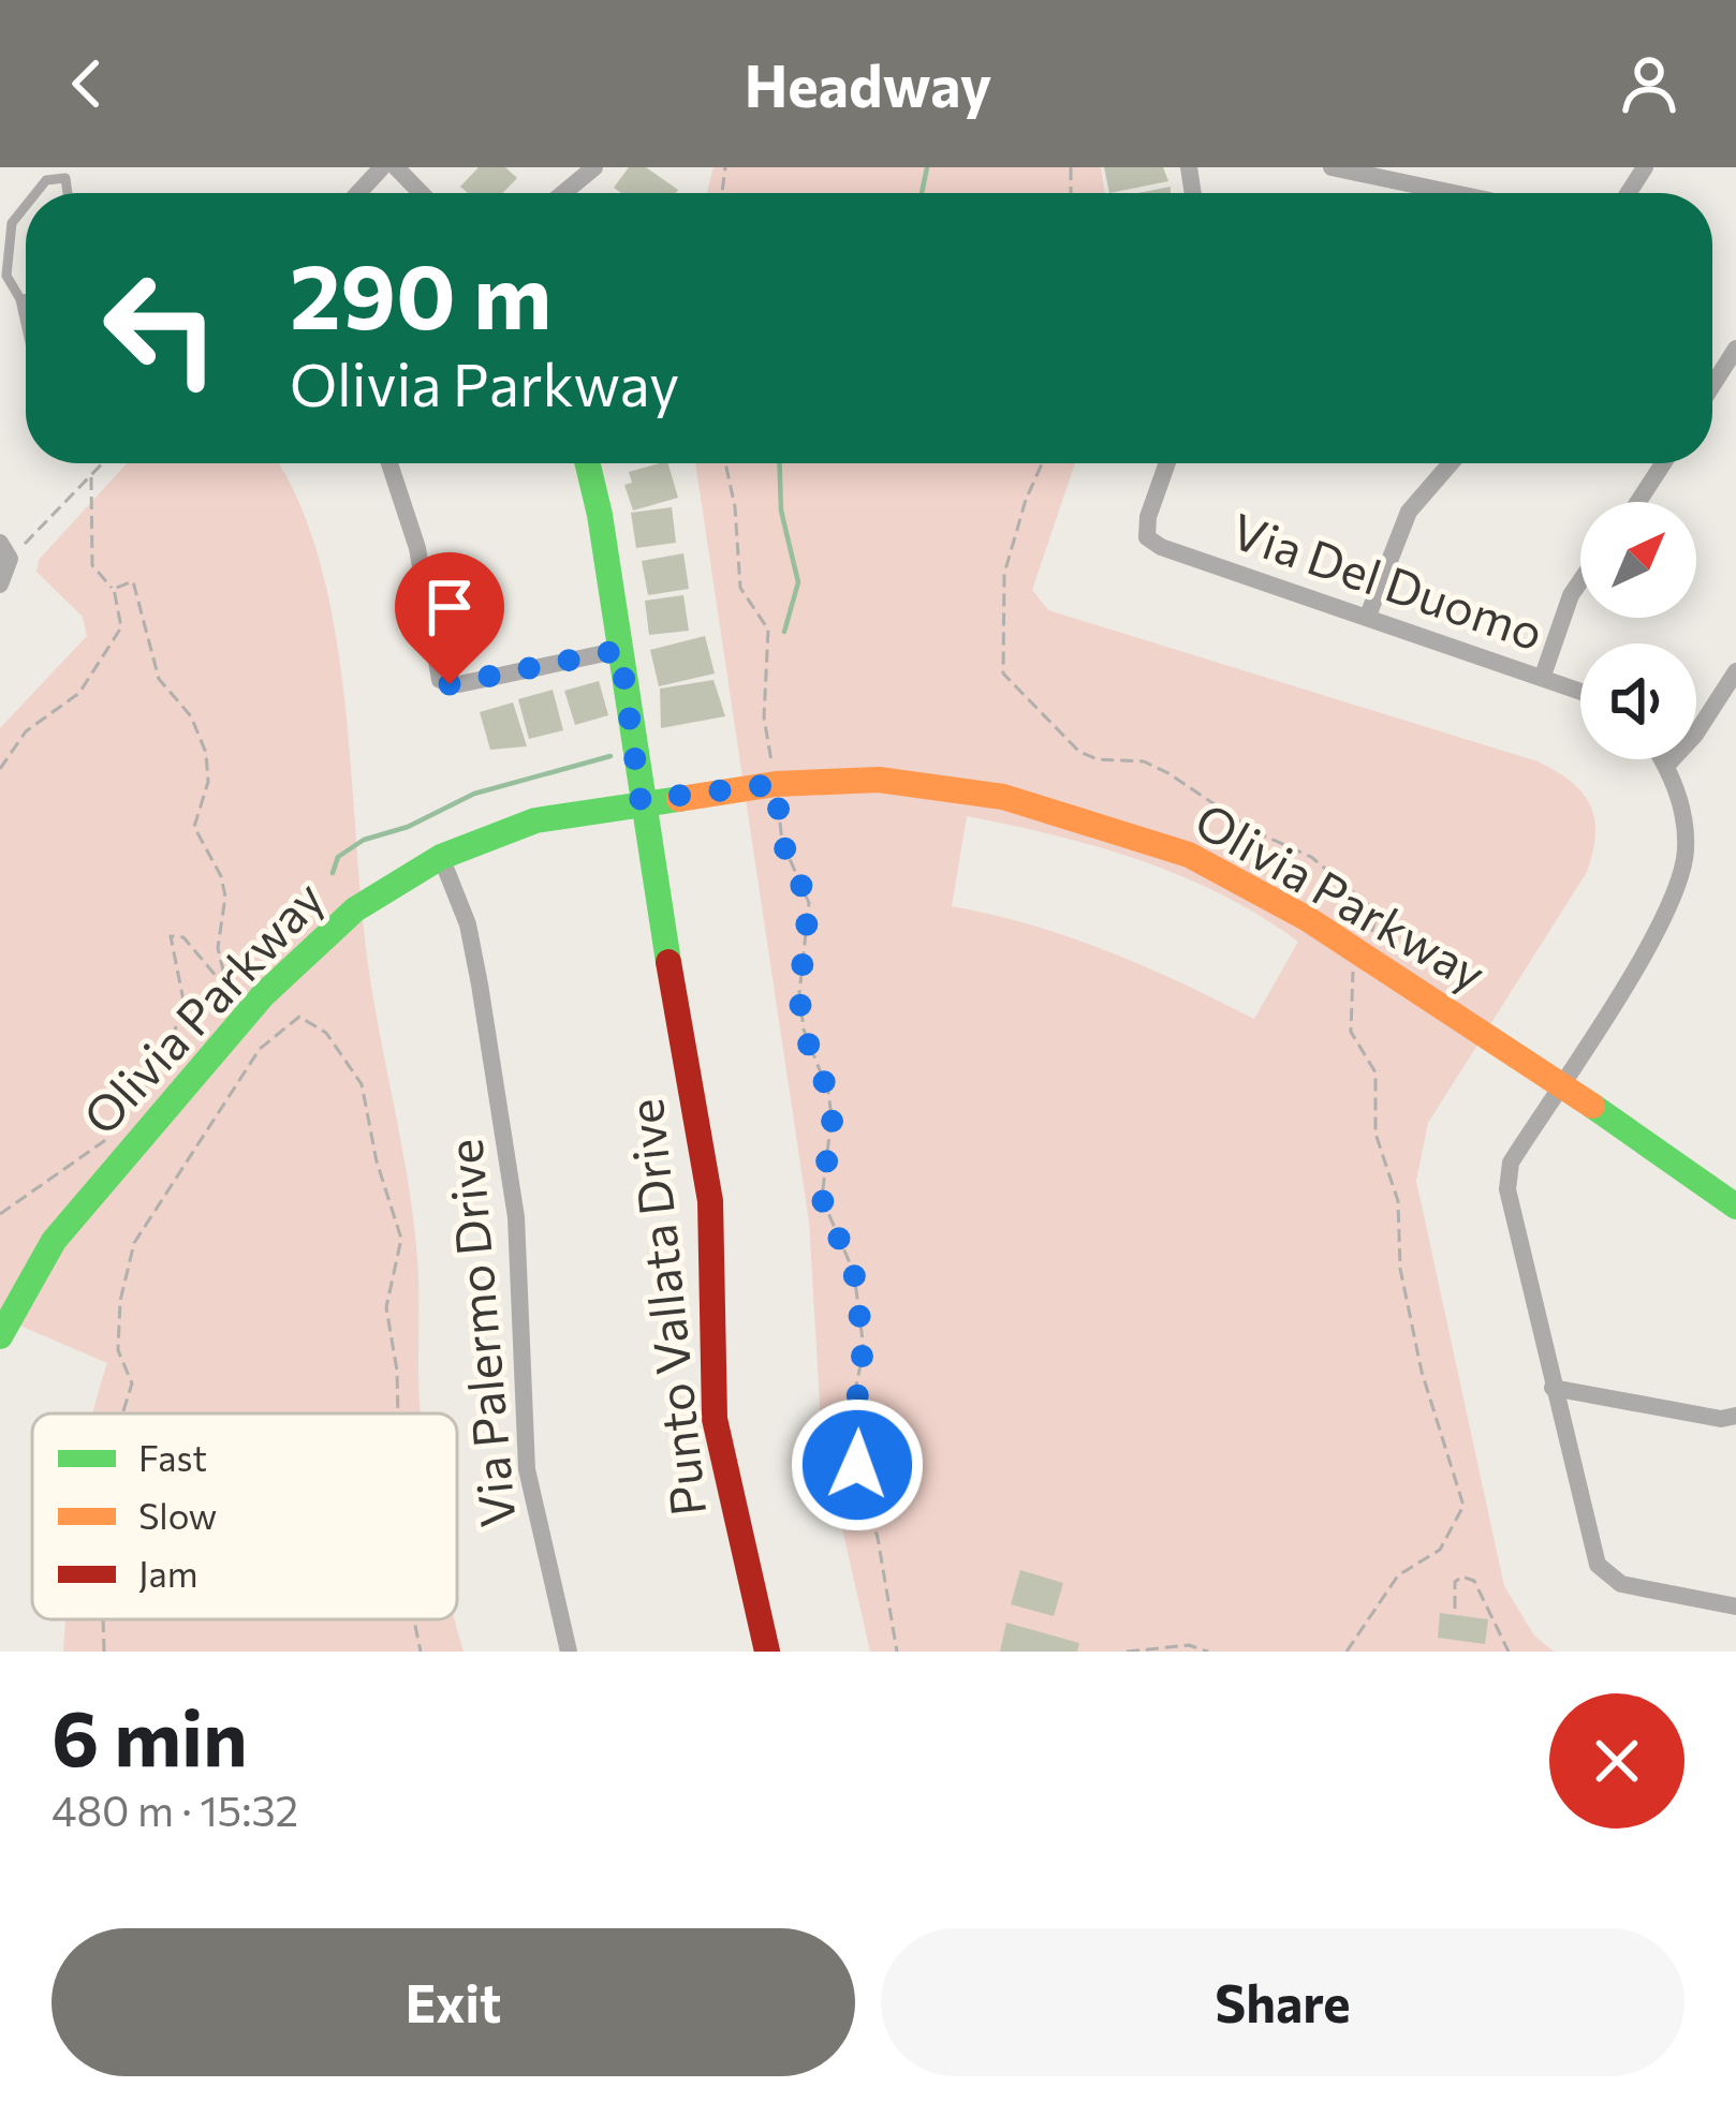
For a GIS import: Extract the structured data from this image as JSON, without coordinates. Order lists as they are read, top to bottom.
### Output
{
  "streets": {
    "street": [
      "Via Del Duomo",
      "Olivia Parkway",
      "Punto Vallata Drive",
      "Via Palermo Drive"
    ]
  },
  "crossings": [
    ["Olivia Parkway", "Punto Vallata Drive"],
    ["Olivia Parkway", "Via Palermo Drive"]
  ],
  "legend": ["Fast", "Slow", "Jam"],
  "north": "top right",
  "page": {
    "header": "Headway",
    "turn": ["290 m", "Olivia Parkway"],
    "heading": ["6 min", "480 m · 15:32"],
    "buttons": ["Exit", "Share"]
  }
}
